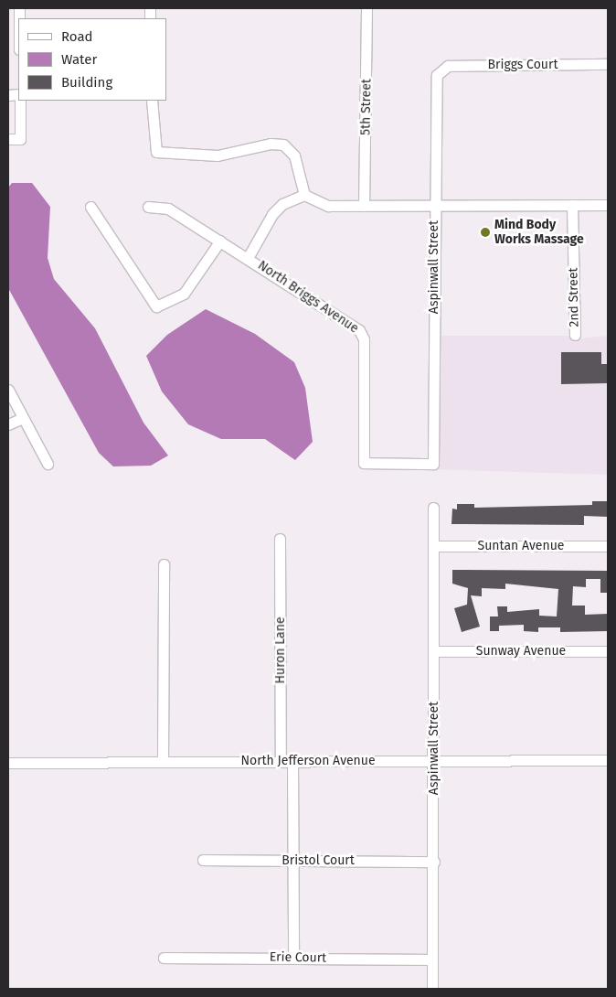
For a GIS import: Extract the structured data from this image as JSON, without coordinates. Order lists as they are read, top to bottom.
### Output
{
  "streets": {
    "street": [
      "Briggs Court",
      "5th Street",
      "Aspinwall Street",
      "North Briggs Avenue",
      "2nd Street",
      "Suntan Avenue",
      "Huron Lane",
      "Sunway Avenue",
      "North Jefferson Avenue",
      "Bristol Court",
      "Erie Court"
    ]
  },
  "crossings": [
    ["Briggs Court", "Aspinwall Street"],
    ["Aspinwall Street", "North Briggs Avenue"],
    ["Aspinwall Street", "Suntan Avenue"],
    ["Aspinwall Street", "Sunway Avenue"],
    ["Aspinwall Street", "North Jefferson Avenue"],
    ["Aspinwall Street", "Bristol Court"],
    ["Aspinwall Street", "Erie Court"],
    ["Huron Lane", "North Jefferson Avenue"]
  ],
  "places": ["Mind Body Works Massage"],
  "legend": ["Road", "Water", "Building"]
}
